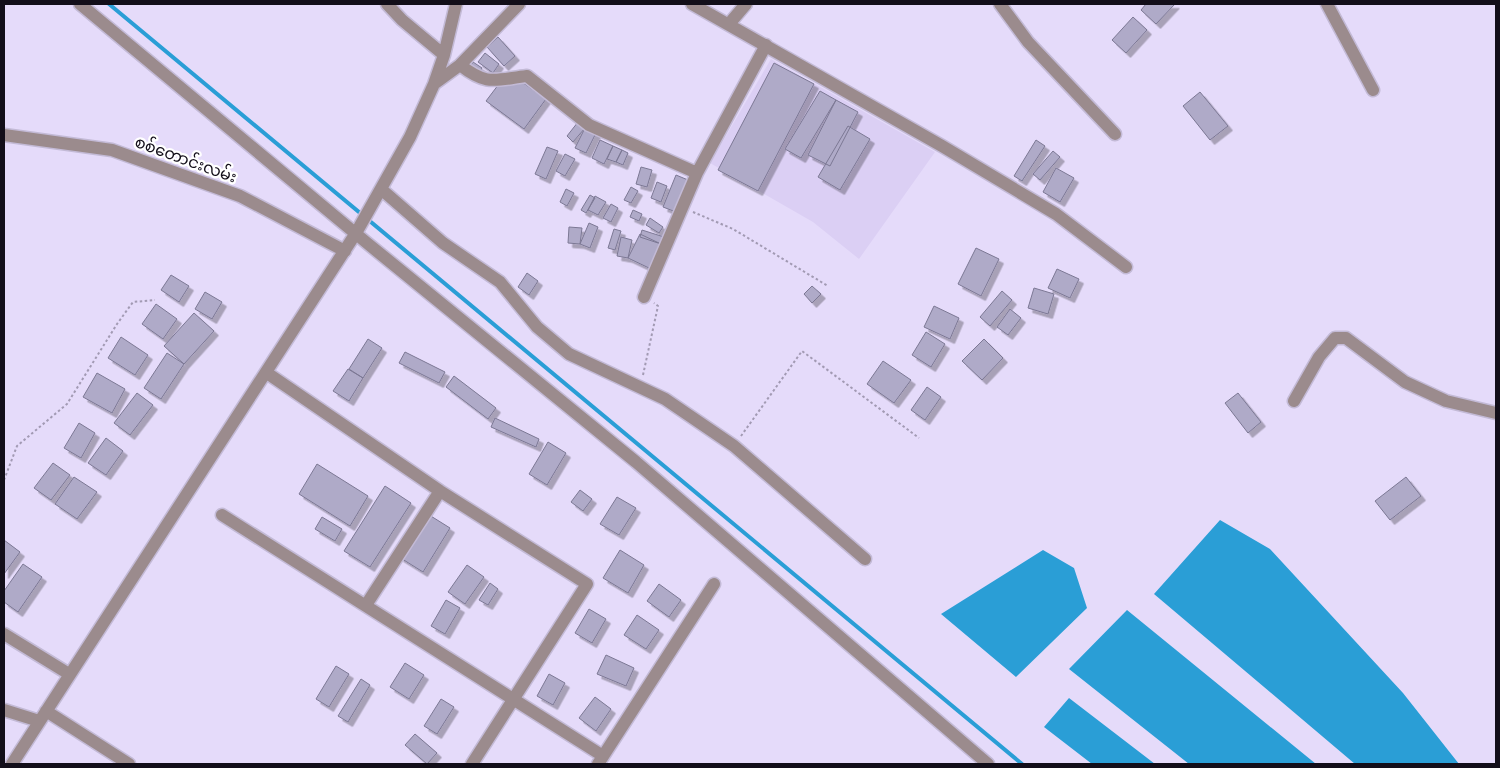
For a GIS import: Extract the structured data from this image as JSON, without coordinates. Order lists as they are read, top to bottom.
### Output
{
  "streets": {
    "street": ["စစ်တောင်းလမ်း"]
  }
}
